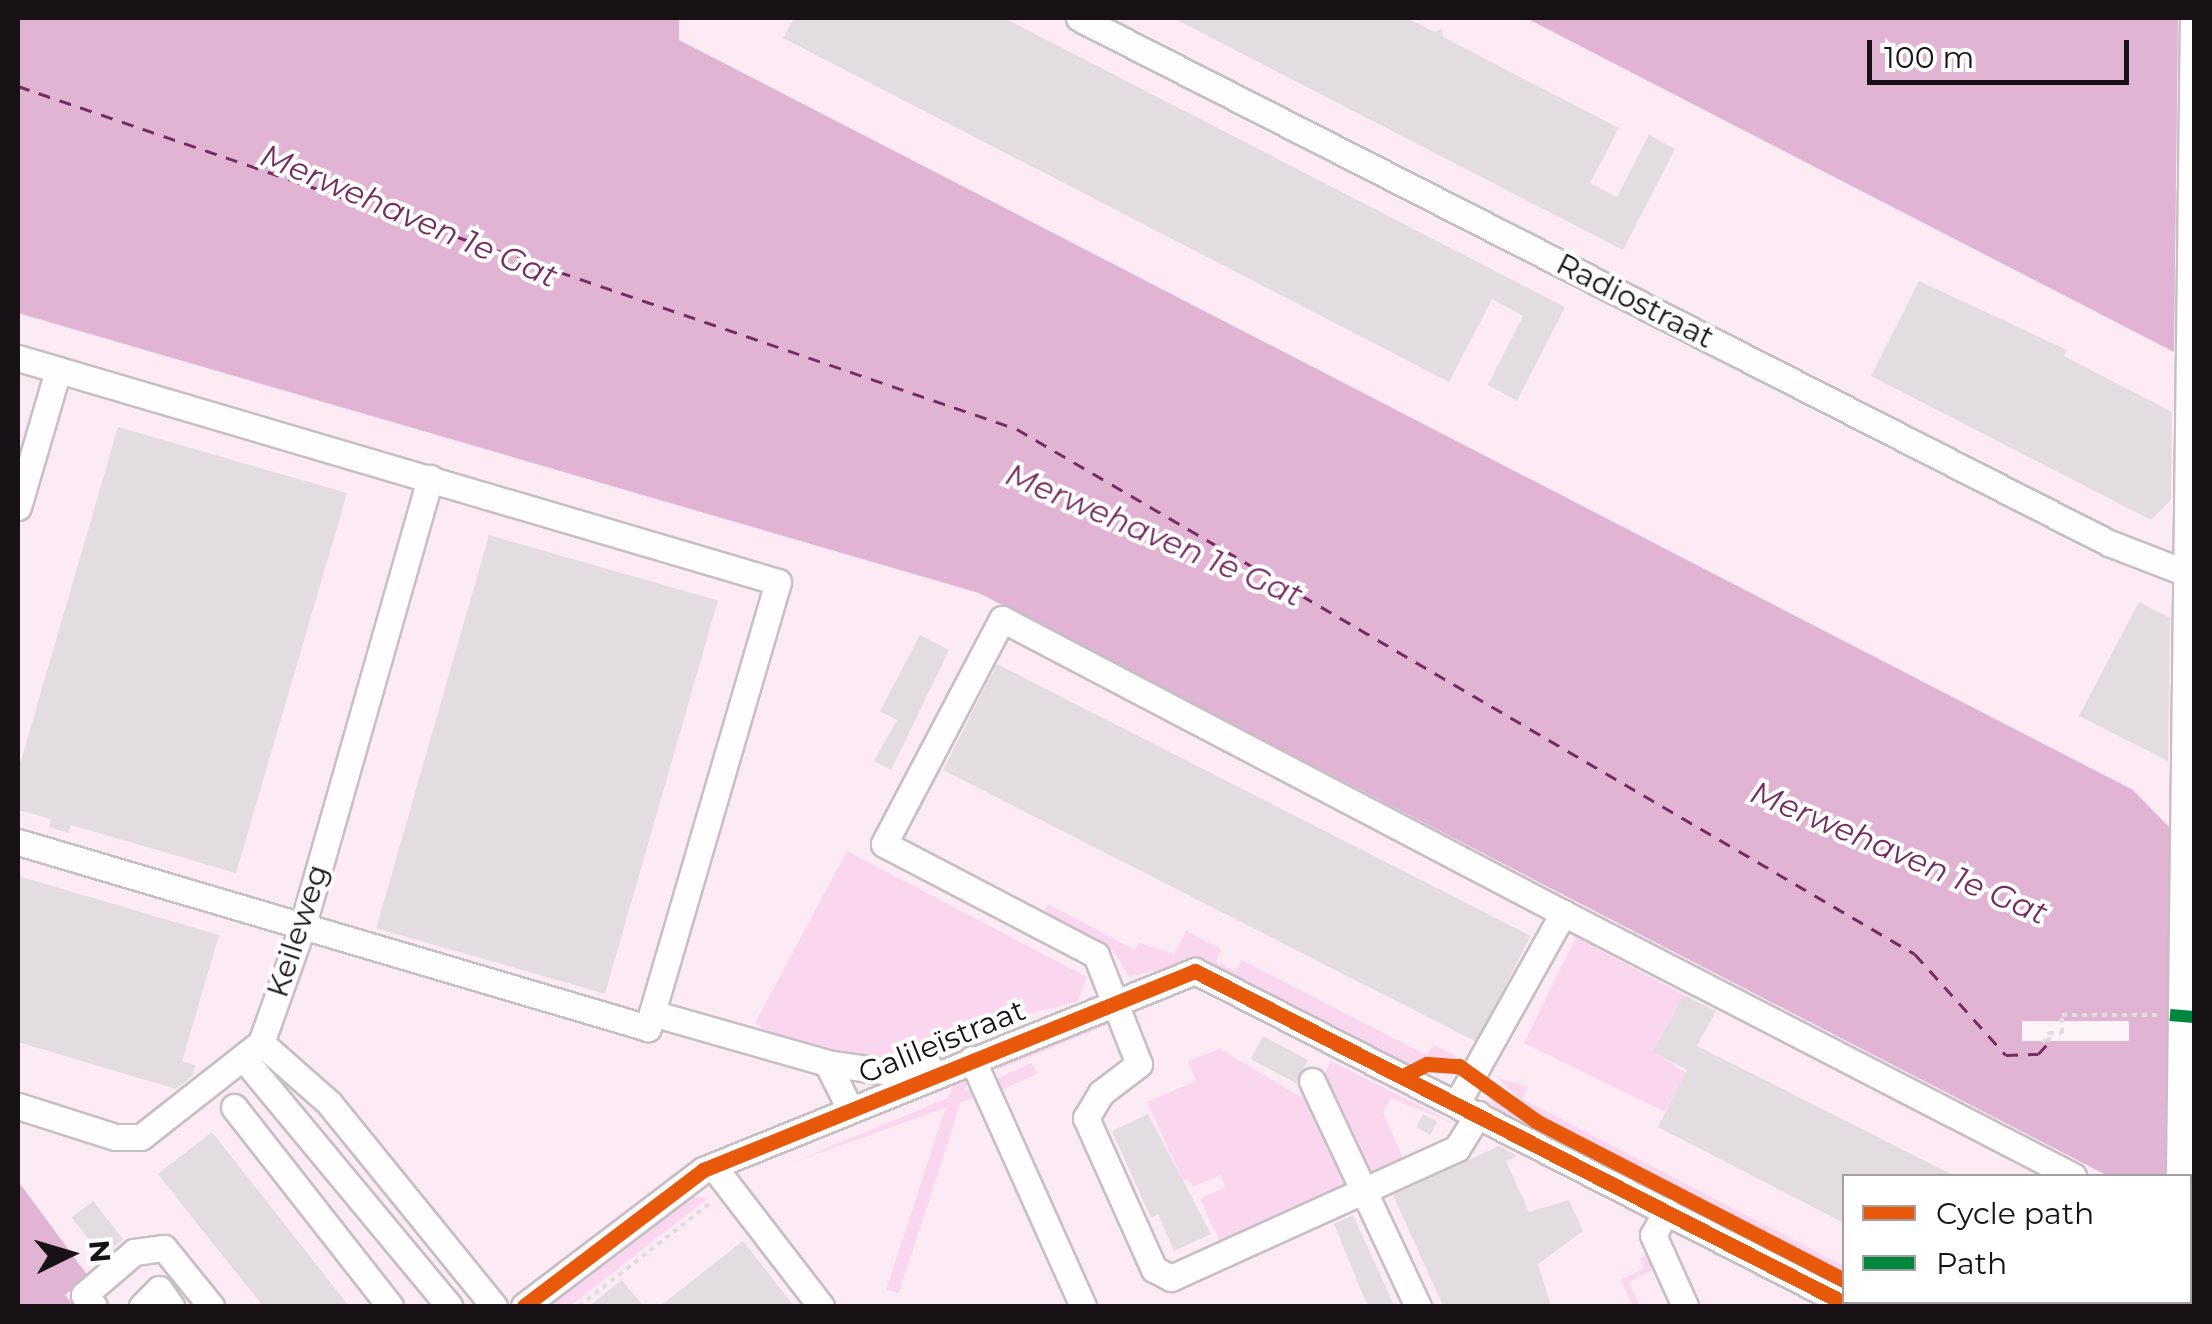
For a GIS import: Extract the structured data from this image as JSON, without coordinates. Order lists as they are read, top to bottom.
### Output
{
  "streets": {
    "street": ["Radiostraat", "Keileweg", "Galileïstraat"]
  },
  "water": ["Merwehaven 1e Gat"],
  "legend": ["Cycle path", "Path"],
  "scale_bar": "100 m",
  "north": "right"
}
